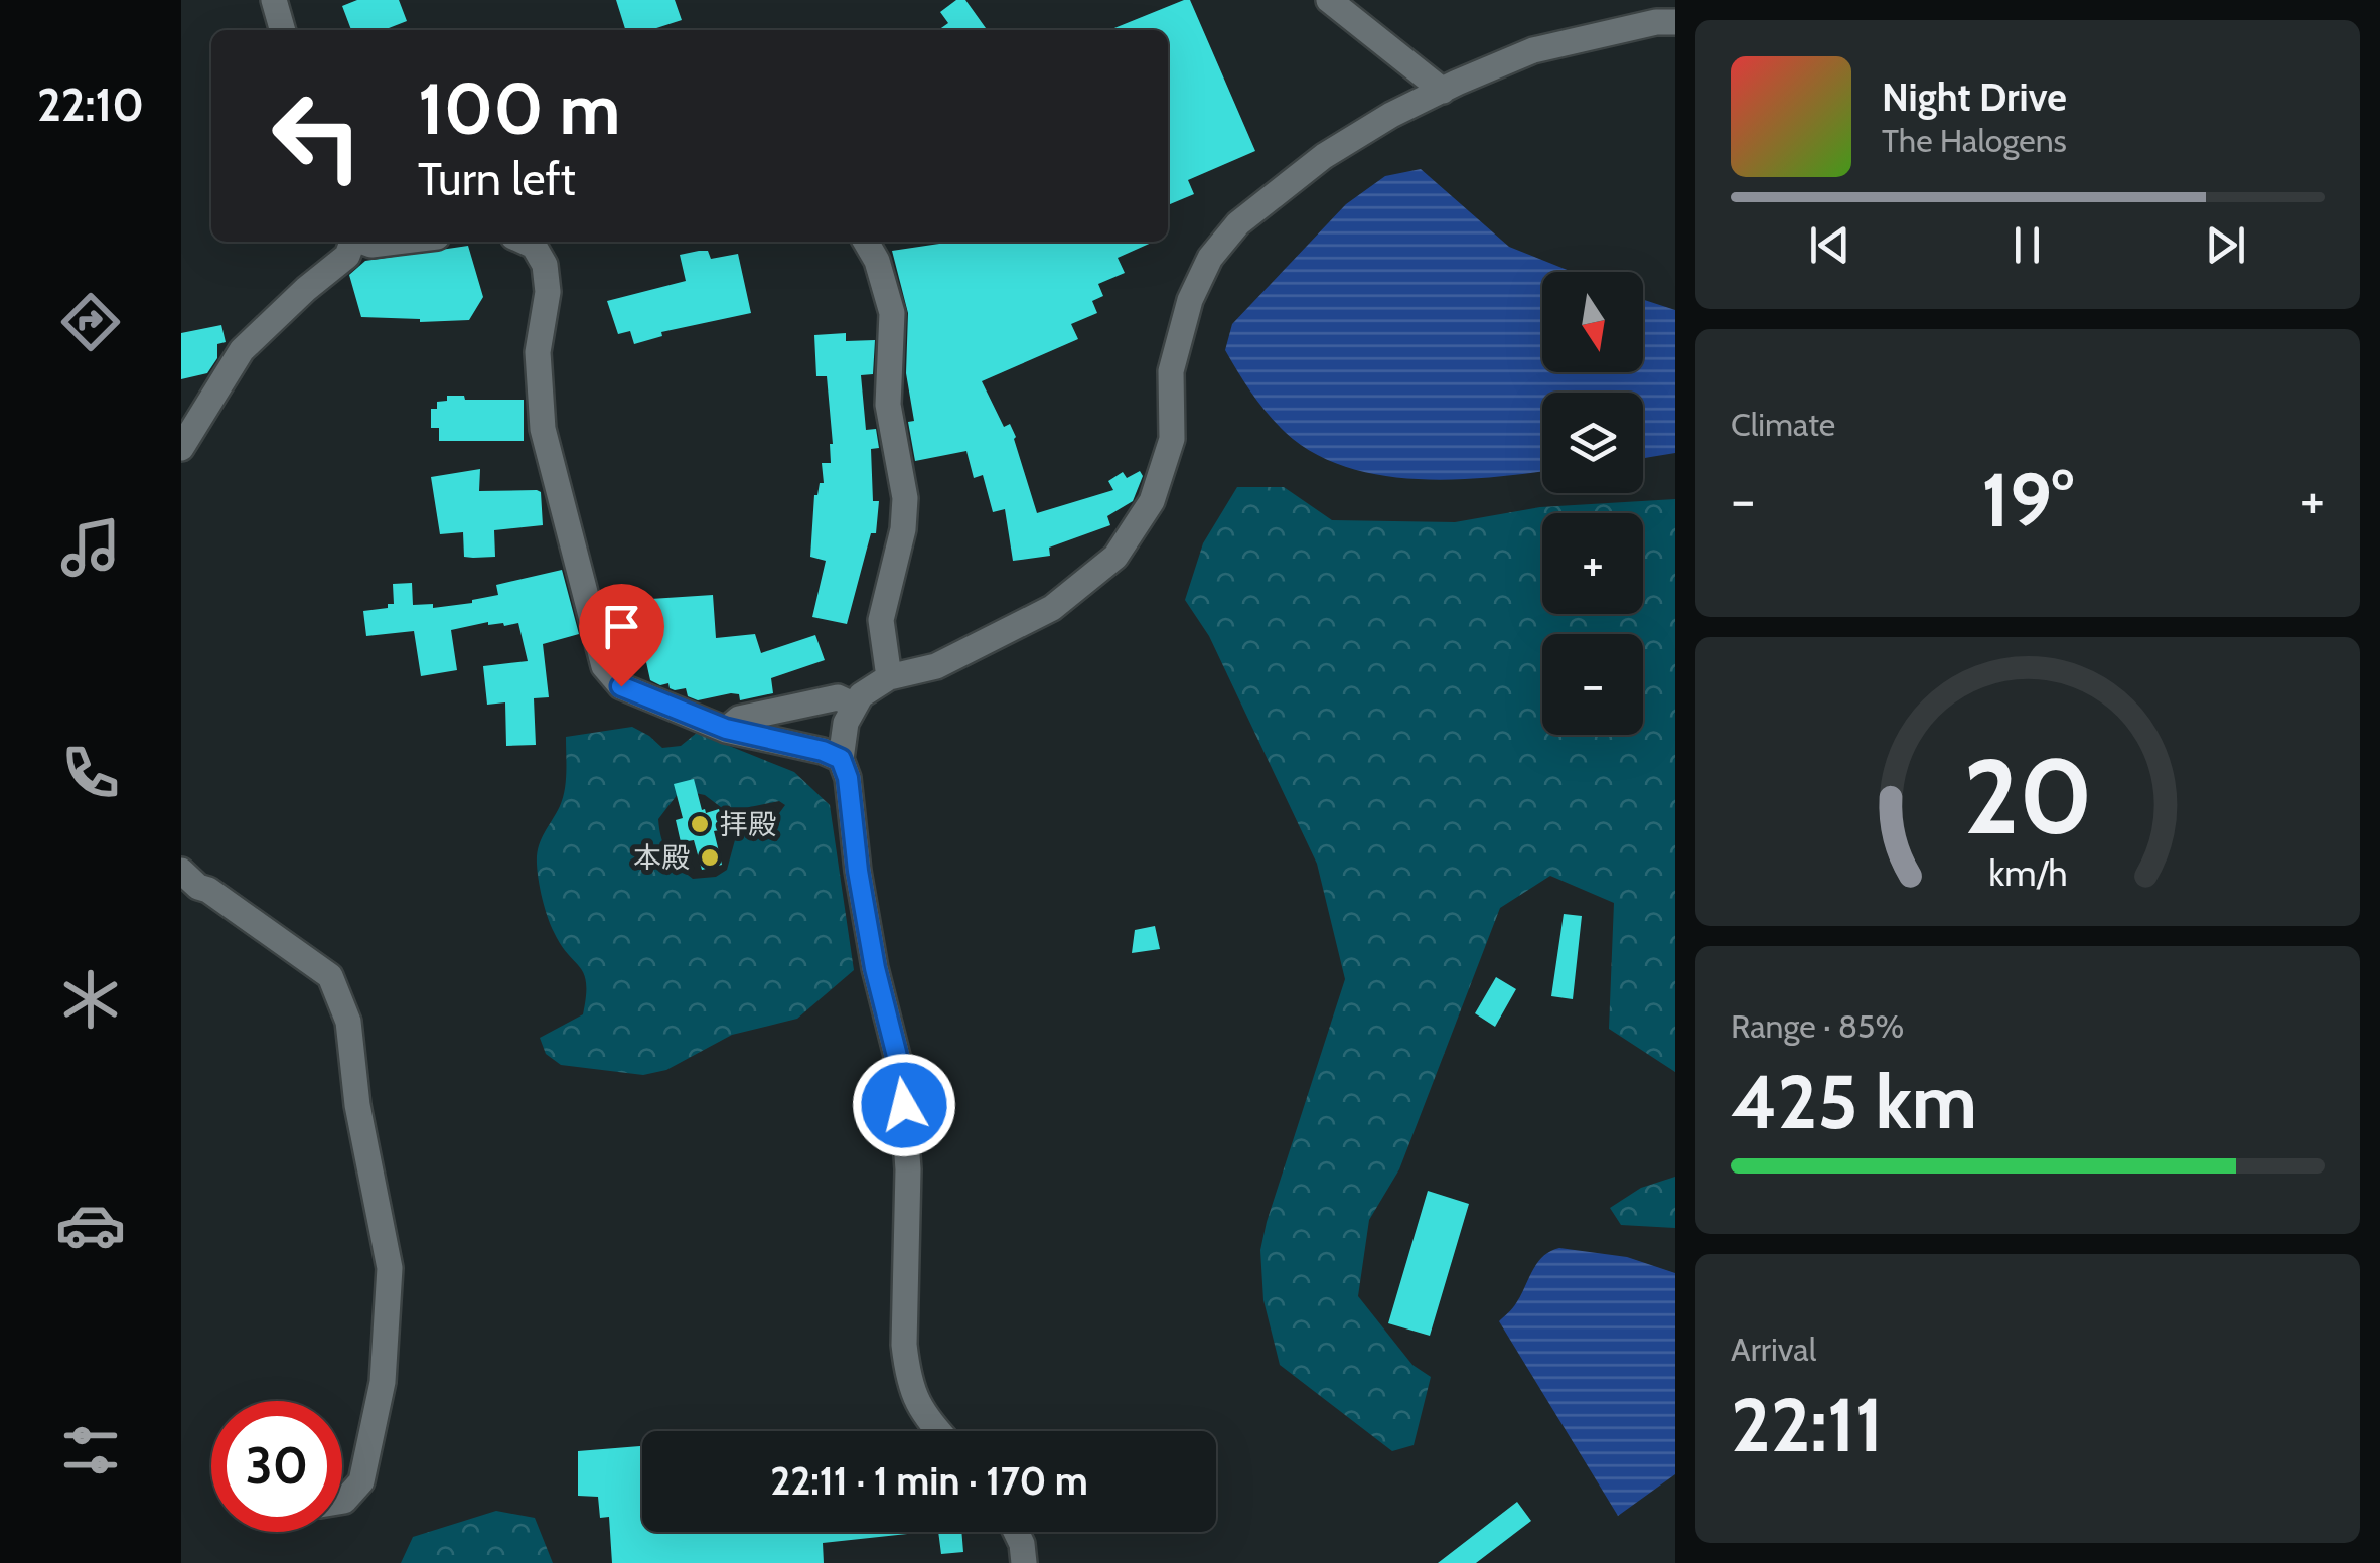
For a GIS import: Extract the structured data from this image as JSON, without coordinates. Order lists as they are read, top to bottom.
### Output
{
  "places": ["拝殿", "本殿"],
  "north": "bottom",
  "page": {
    "tabs": "22:10",
    "turn": ["100 m", "Turn left"],
    "song": ["Night Drive", "The Halogens"],
    "map_buttons": ["+", "−"],
    "tile": [
      "Climate",
      ["Range · 85%", "425 km"],
      ["Arrival", "22:11"]
    ],
    "heat": ["−", "19°", "+"],
    "limit": "30",
    "trip": "22:11 · 1 min · 170 m",
    "gauge": ["20", "km/h"]
  }
}
